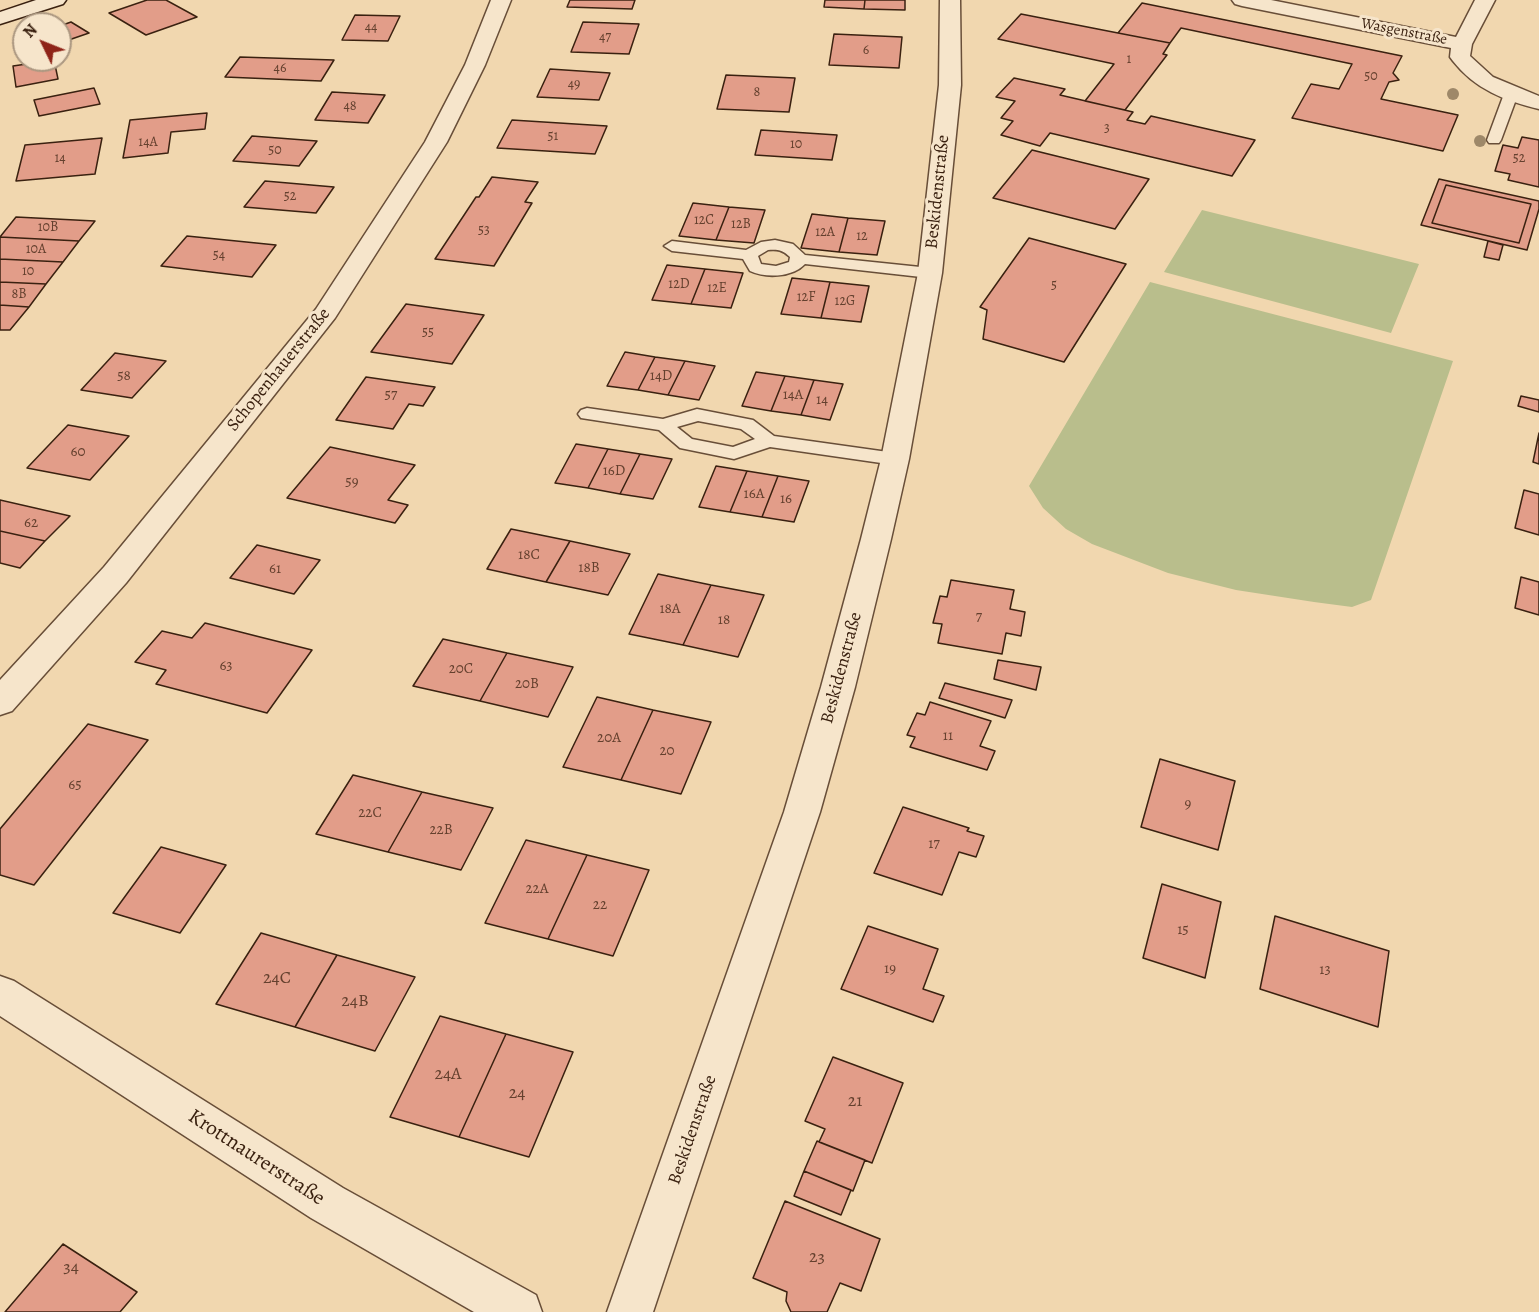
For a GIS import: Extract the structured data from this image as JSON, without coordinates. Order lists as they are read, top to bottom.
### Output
{
  "streets": {
    "street": [
      "Wasgenstraße",
      "Beskidenstraße",
      "Schopenhauerstraße",
      "Krottnaurerstraße"
    ]
  },
  "house_numbers": [
    "44",
    "47",
    "6",
    "1",
    "46",
    "50",
    "49",
    "8",
    "48",
    "3",
    "51",
    "14A",
    "10",
    "50",
    "14",
    "52",
    "52",
    "12C",
    "12B",
    "10B",
    "53",
    "12A",
    "12",
    "10A",
    "54",
    "10",
    "12D",
    "5",
    "12E",
    "8B",
    "12F",
    "12G",
    "55",
    "58",
    "14D",
    "57",
    "14A",
    "14",
    "60",
    "16D",
    "59",
    "16A",
    "16",
    "62",
    "18C",
    "18B",
    "61",
    "18A",
    "7",
    "18",
    "63",
    "20C",
    "20B",
    "11",
    "20A",
    "20",
    "65",
    "9",
    "22C",
    "22B",
    "17",
    "22A",
    "22",
    "15",
    "19",
    "13",
    "24C",
    "24B",
    "24A",
    "24",
    "21",
    "23",
    "34"
  ],
  "north": "top left"
}
